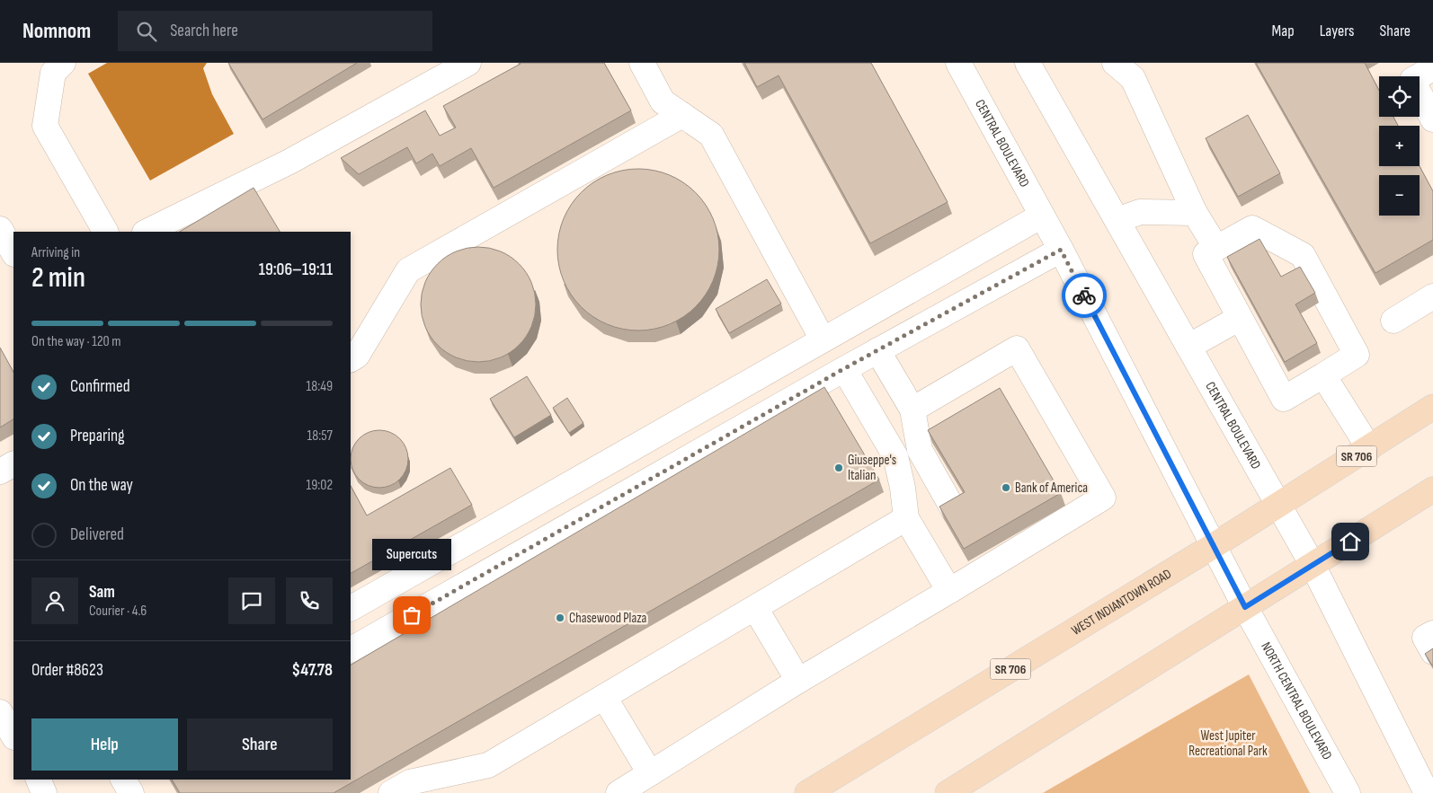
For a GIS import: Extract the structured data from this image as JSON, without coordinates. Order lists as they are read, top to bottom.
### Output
{
  "streets": {
    "main road": ["SR 706", "WEST INDIANTOWN ROAD"],
    "street": ["CENTRAL BOULEVARD", "NORTH CENTRAL BOULEVARD"]
  },
  "crossings": [
    ["CENTRAL BOULEVARD", "WEST INDIANTOWN ROAD"],
    ["CENTRAL BOULEVARD", "NORTH CENTRAL BOULEVARD"]
  ],
  "parks": ["West Jupiter Recreational Park"],
  "places": [
    "Giuseppe's Italian",
    "Bank of America",
    "Supercuts",
    "Chasewood Plaza"
  ],
  "page": {
    "header": "Nomnom",
    "search": "Search here",
    "nav": ["Map", "Layers", "Share"],
    "map_buttons": ["+", "−"],
    "heading": ["2 min", "Arriving in", "19:06–19:11"],
    "panel": [
      "Sam",
      "Courier · 4.6",
      "Order #8623",
      "$47.78"
    ],
    "bar": "On the way · 120 m",
    "list": [
      ["Confirmed", "18:49"],
      ["Preparing", "18:57"],
      ["On the way", "19:02"],
      "Delivered"
    ],
    "bubble": "Supercuts",
    "buttons": ["Help", "Share"]
  }
}
